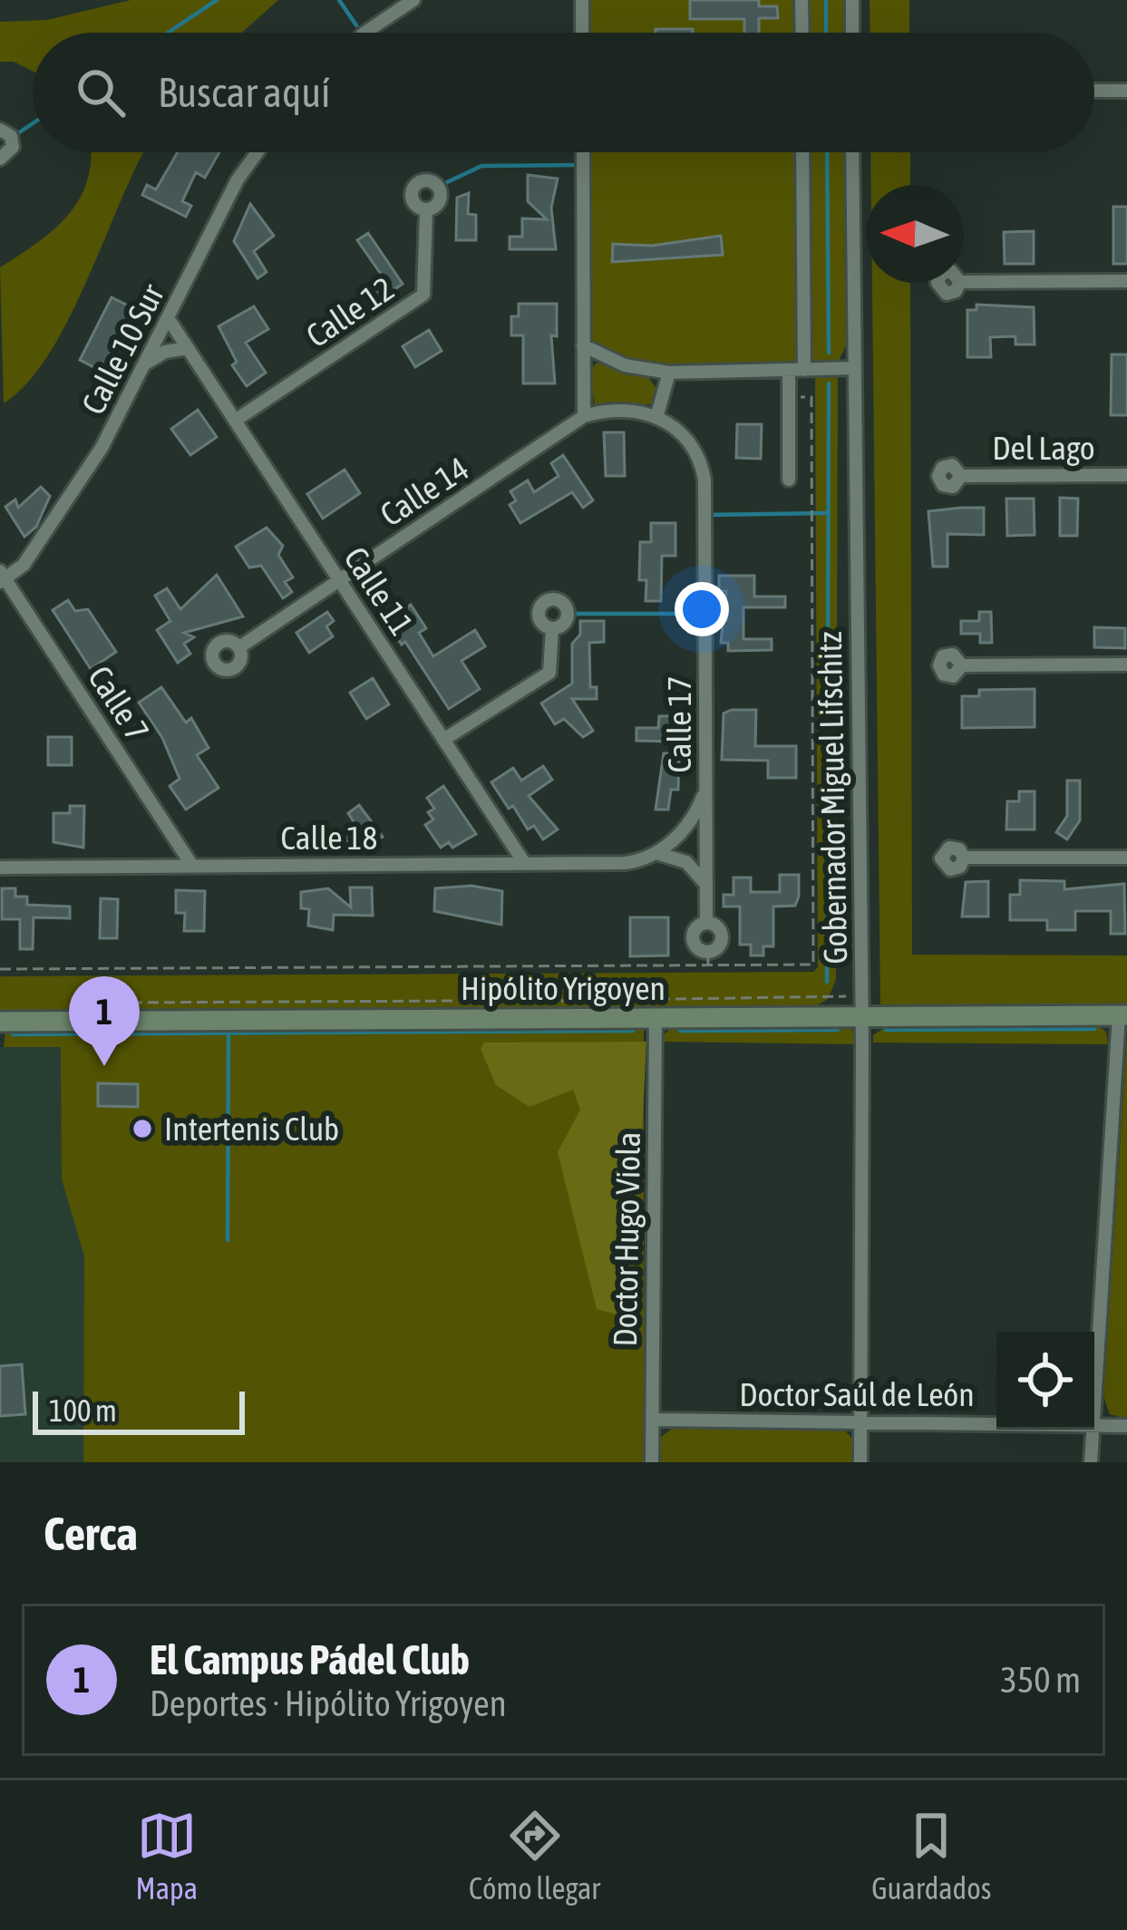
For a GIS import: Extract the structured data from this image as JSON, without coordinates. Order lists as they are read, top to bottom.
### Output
{
  "streets": {
    "main road": ["Hipólito Yrigoyen"],
    "street": [
      "Calle 12",
      "Calle 10 Sur",
      "Del Lago",
      "Calle 14",
      "Calle 11",
      "Calle 7",
      "Calle 17",
      "Gobernador Miguel Lifschitz",
      "Calle 18",
      "Doctor Hugo Viola",
      "Doctor Saúl de León"
    ]
  },
  "crossings": [
    ["Calle 12", "Calle 11"],
    ["Calle 10 Sur", "Calle 11"],
    ["Calle 10 Sur", "Calle 7"],
    ["Calle 14", "Calle 11"],
    ["Calle 11", "Calle 18"],
    ["Calle 7", "Calle 18"],
    ["Gobernador Miguel Lifschitz", "Hipólito Yrigoyen"],
    ["Gobernador Miguel Lifschitz", "Doctor Saúl de León"],
    ["Hipólito Yrigoyen", "Doctor Hugo Viola"],
    ["Doctor Hugo Viola", "Doctor Saúl de León"]
  ],
  "places": ["Intertenis Club"],
  "scale_bar": "100 m",
  "north": "left",
  "page": {
    "search": "Buscar aquí",
    "pins": "1",
    "scale": "100 m",
    "heading": "Cerca",
    "list": [
      {
        "mark": "1",
        "name": "El Campus Pádel Club",
        "note": "Deportes · Hipólito Yrigoyen",
        "value": "350 m"
      }
    ],
    "nav": ["Mapa", "Cómo llegar", "Guardados"]
  }
}
